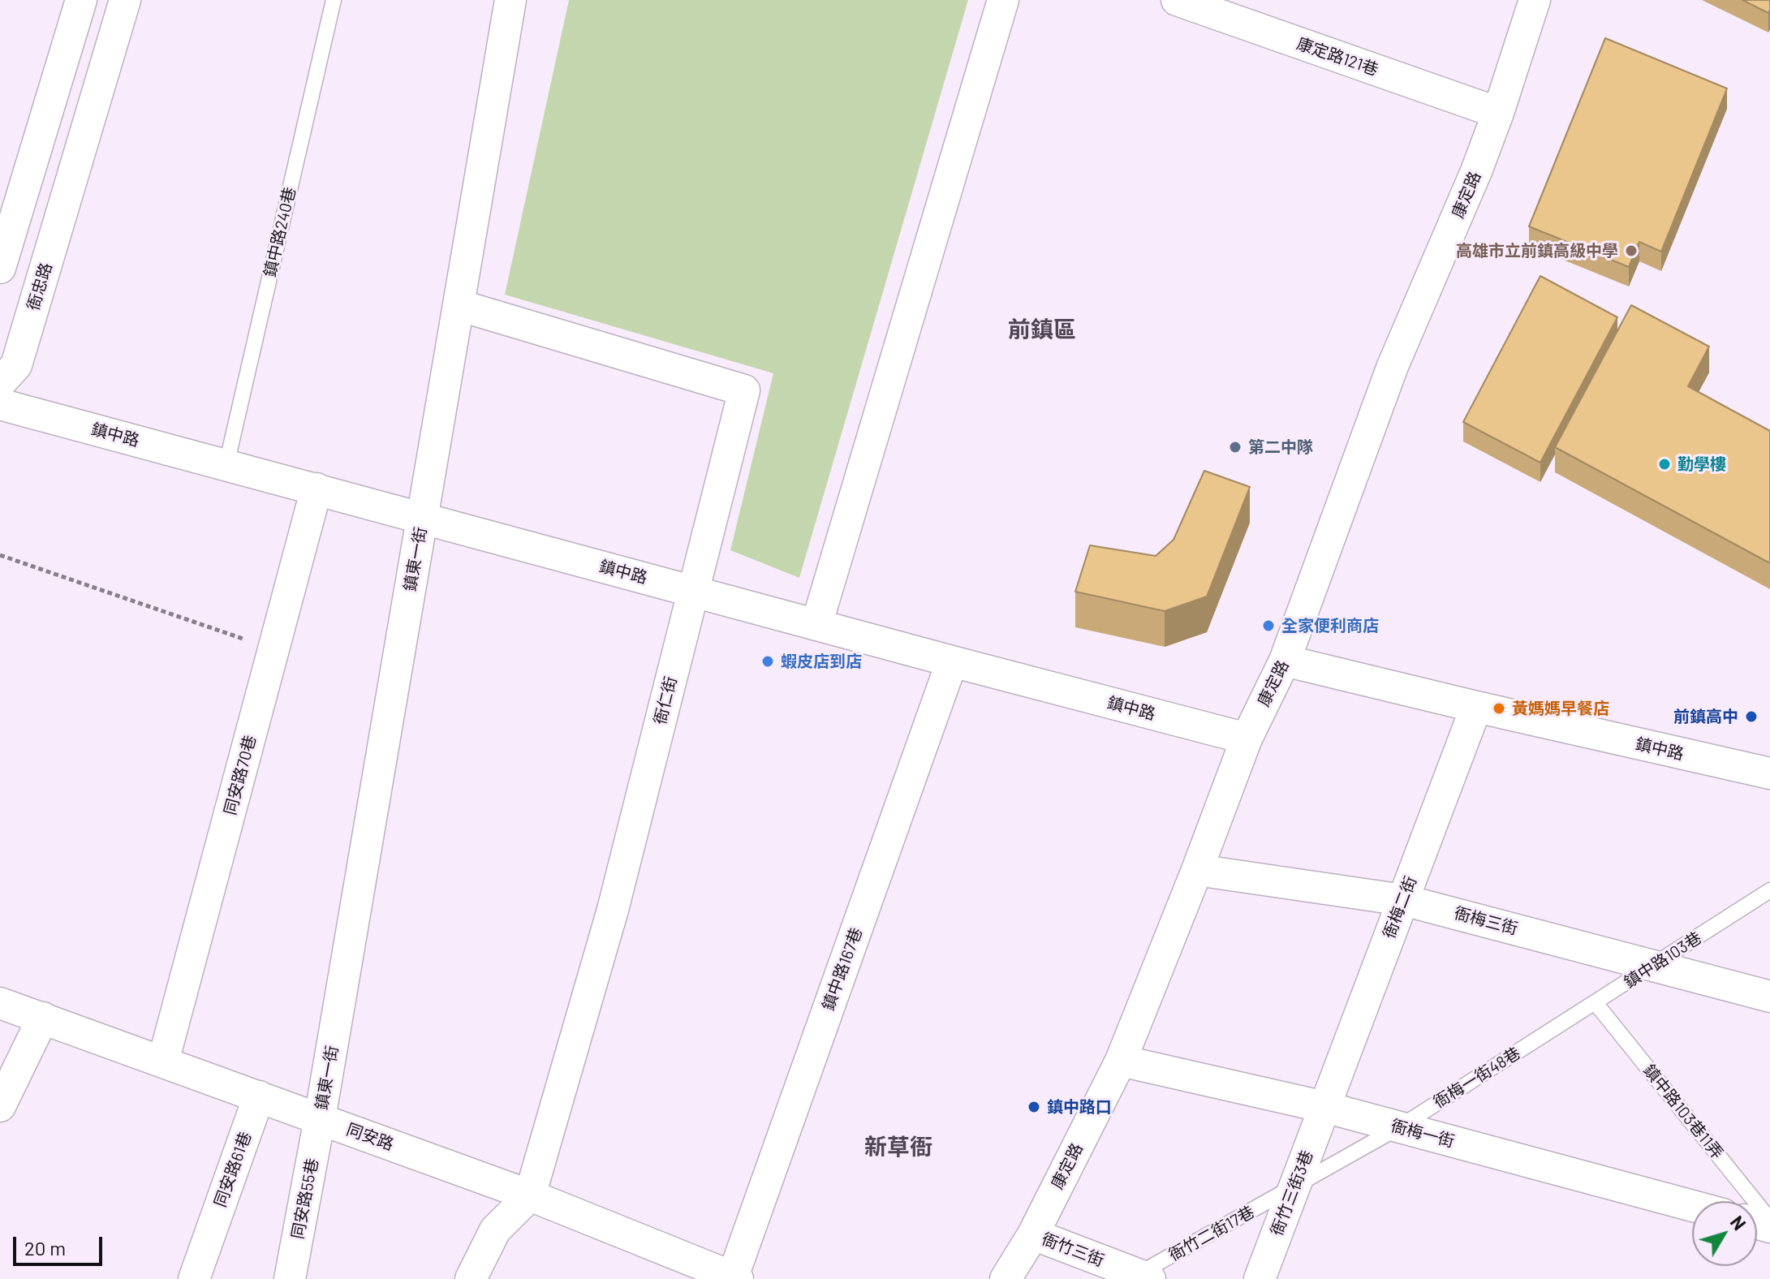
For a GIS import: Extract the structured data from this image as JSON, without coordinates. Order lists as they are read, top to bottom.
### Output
{
  "streets": {
    "street": [
      "康定路121巷",
      "康定路",
      "衙忠路",
      "鎮中路",
      "鎮東一街",
      "衙仁街",
      "同安路70巷",
      "衙梅二街",
      "衙梅三街",
      "鎮中路167巷",
      "衙梅一街",
      "同安路",
      "同安路61巷",
      "衙竹三街3巷",
      "同安路55巷",
      "衙竹三街"
    ],
    "lane": [
      "鎮中路240巷",
      "鎮中路103巷",
      "衙梅一街48巷",
      "鎮中路103巷11弄",
      "衙竹二街17巷"
    ]
  },
  "crossings": [
    ["康定路121巷", "康定路"],
    ["康定路", "鎮中路"],
    ["康定路", "衙梅三街"],
    ["康定路", "衙梅一街"],
    ["康定路", "衙竹三街"],
    ["鎮中路240巷", "鎮中路"],
    ["鎮中路", "鎮東一街"],
    ["鎮中路", "衙仁街"],
    ["鎮中路", "同安路70巷"],
    ["鎮中路", "衙梅二街"],
    ["鎮中路", "鎮中路167巷"],
    ["鎮東一街", "衙仁街"],
    ["鎮東一街", "同安路"],
    ["鎮東一街", "同安路55巷"],
    ["衙仁街", "同安路"],
    ["同安路70巷", "同安路"],
    ["衙梅二街", "衙梅三街"],
    ["衙梅二街", "衙梅一街"],
    ["衙梅二街", "衙竹三街3巷"],
    ["衙梅三街", "鎮中路103巷"],
    ["鎮中路103巷", "衙梅一街48巷"],
    ["鎮中路103巷", "鎮中路103巷11弄"],
    ["鎮中路167巷", "同安路"],
    ["衙梅一街48巷", "衙梅一街"],
    ["衙梅一街48巷", "衙竹三街3巷"],
    ["衙梅一街48巷", "衙竹二街17巷"],
    ["衙梅一街", "衙竹三街3巷"],
    ["同安路", "同安路61巷"],
    ["同安路", "同安路55巷"],
    ["衙竹三街3巷", "衙竹二街17巷"],
    ["衙竹二街17巷", "衙竹三街"]
  ],
  "districts": ["前鎮區", "新草衙"],
  "places": [
    "高雄市立前鎮高級中學",
    "第二中隊",
    "勤學樓",
    "全家便利商店",
    "蝦皮店到店",
    "黃媽媽早餐店",
    "前鎮高中",
    "鎮中路口"
  ],
  "scale_bar": "20 m",
  "north": "top right"
}
